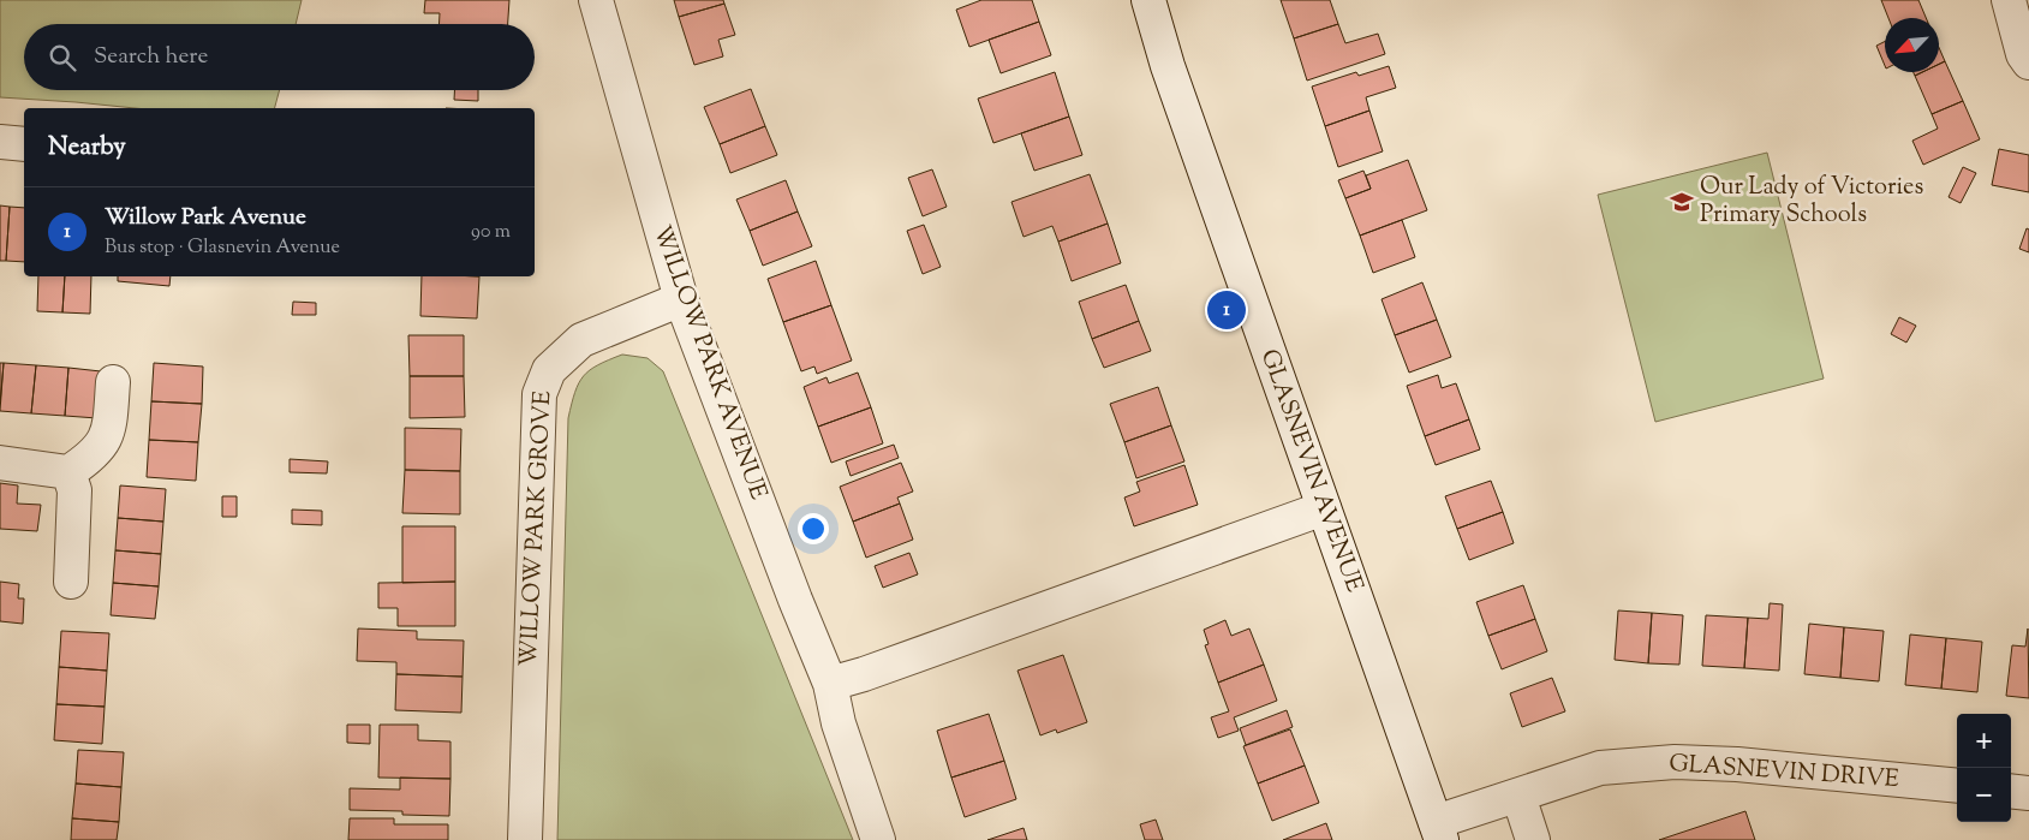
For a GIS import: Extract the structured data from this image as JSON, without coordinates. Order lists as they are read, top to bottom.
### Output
{
  "streets": {
    "street": [
      "WILLOW PARK AVENUE",
      "GLASNEVIN AVENUE",
      "WILLOW PARK GROVE",
      "GLASNEVIN DRIVE"
    ]
  },
  "crossings": [
    ["WILLOW PARK AVENUE", "WILLOW PARK GROVE"],
    ["GLASNEVIN AVENUE", "GLASNEVIN DRIVE"]
  ],
  "places": {
    "school or university": ["Our Lady of Victories Primary Schools"]
  },
  "north": "bottom left",
  "page": {
    "search": "Search here",
    "heading": "Nearby",
    "list": [
      {
        "mark": "1",
        "name": "Willow Park Avenue",
        "note": "Bus stop · Glasnevin Avenue",
        "value": "90 m"
      }
    ],
    "pins": "1",
    "map_buttons": ["+", "−"]
  }
}
